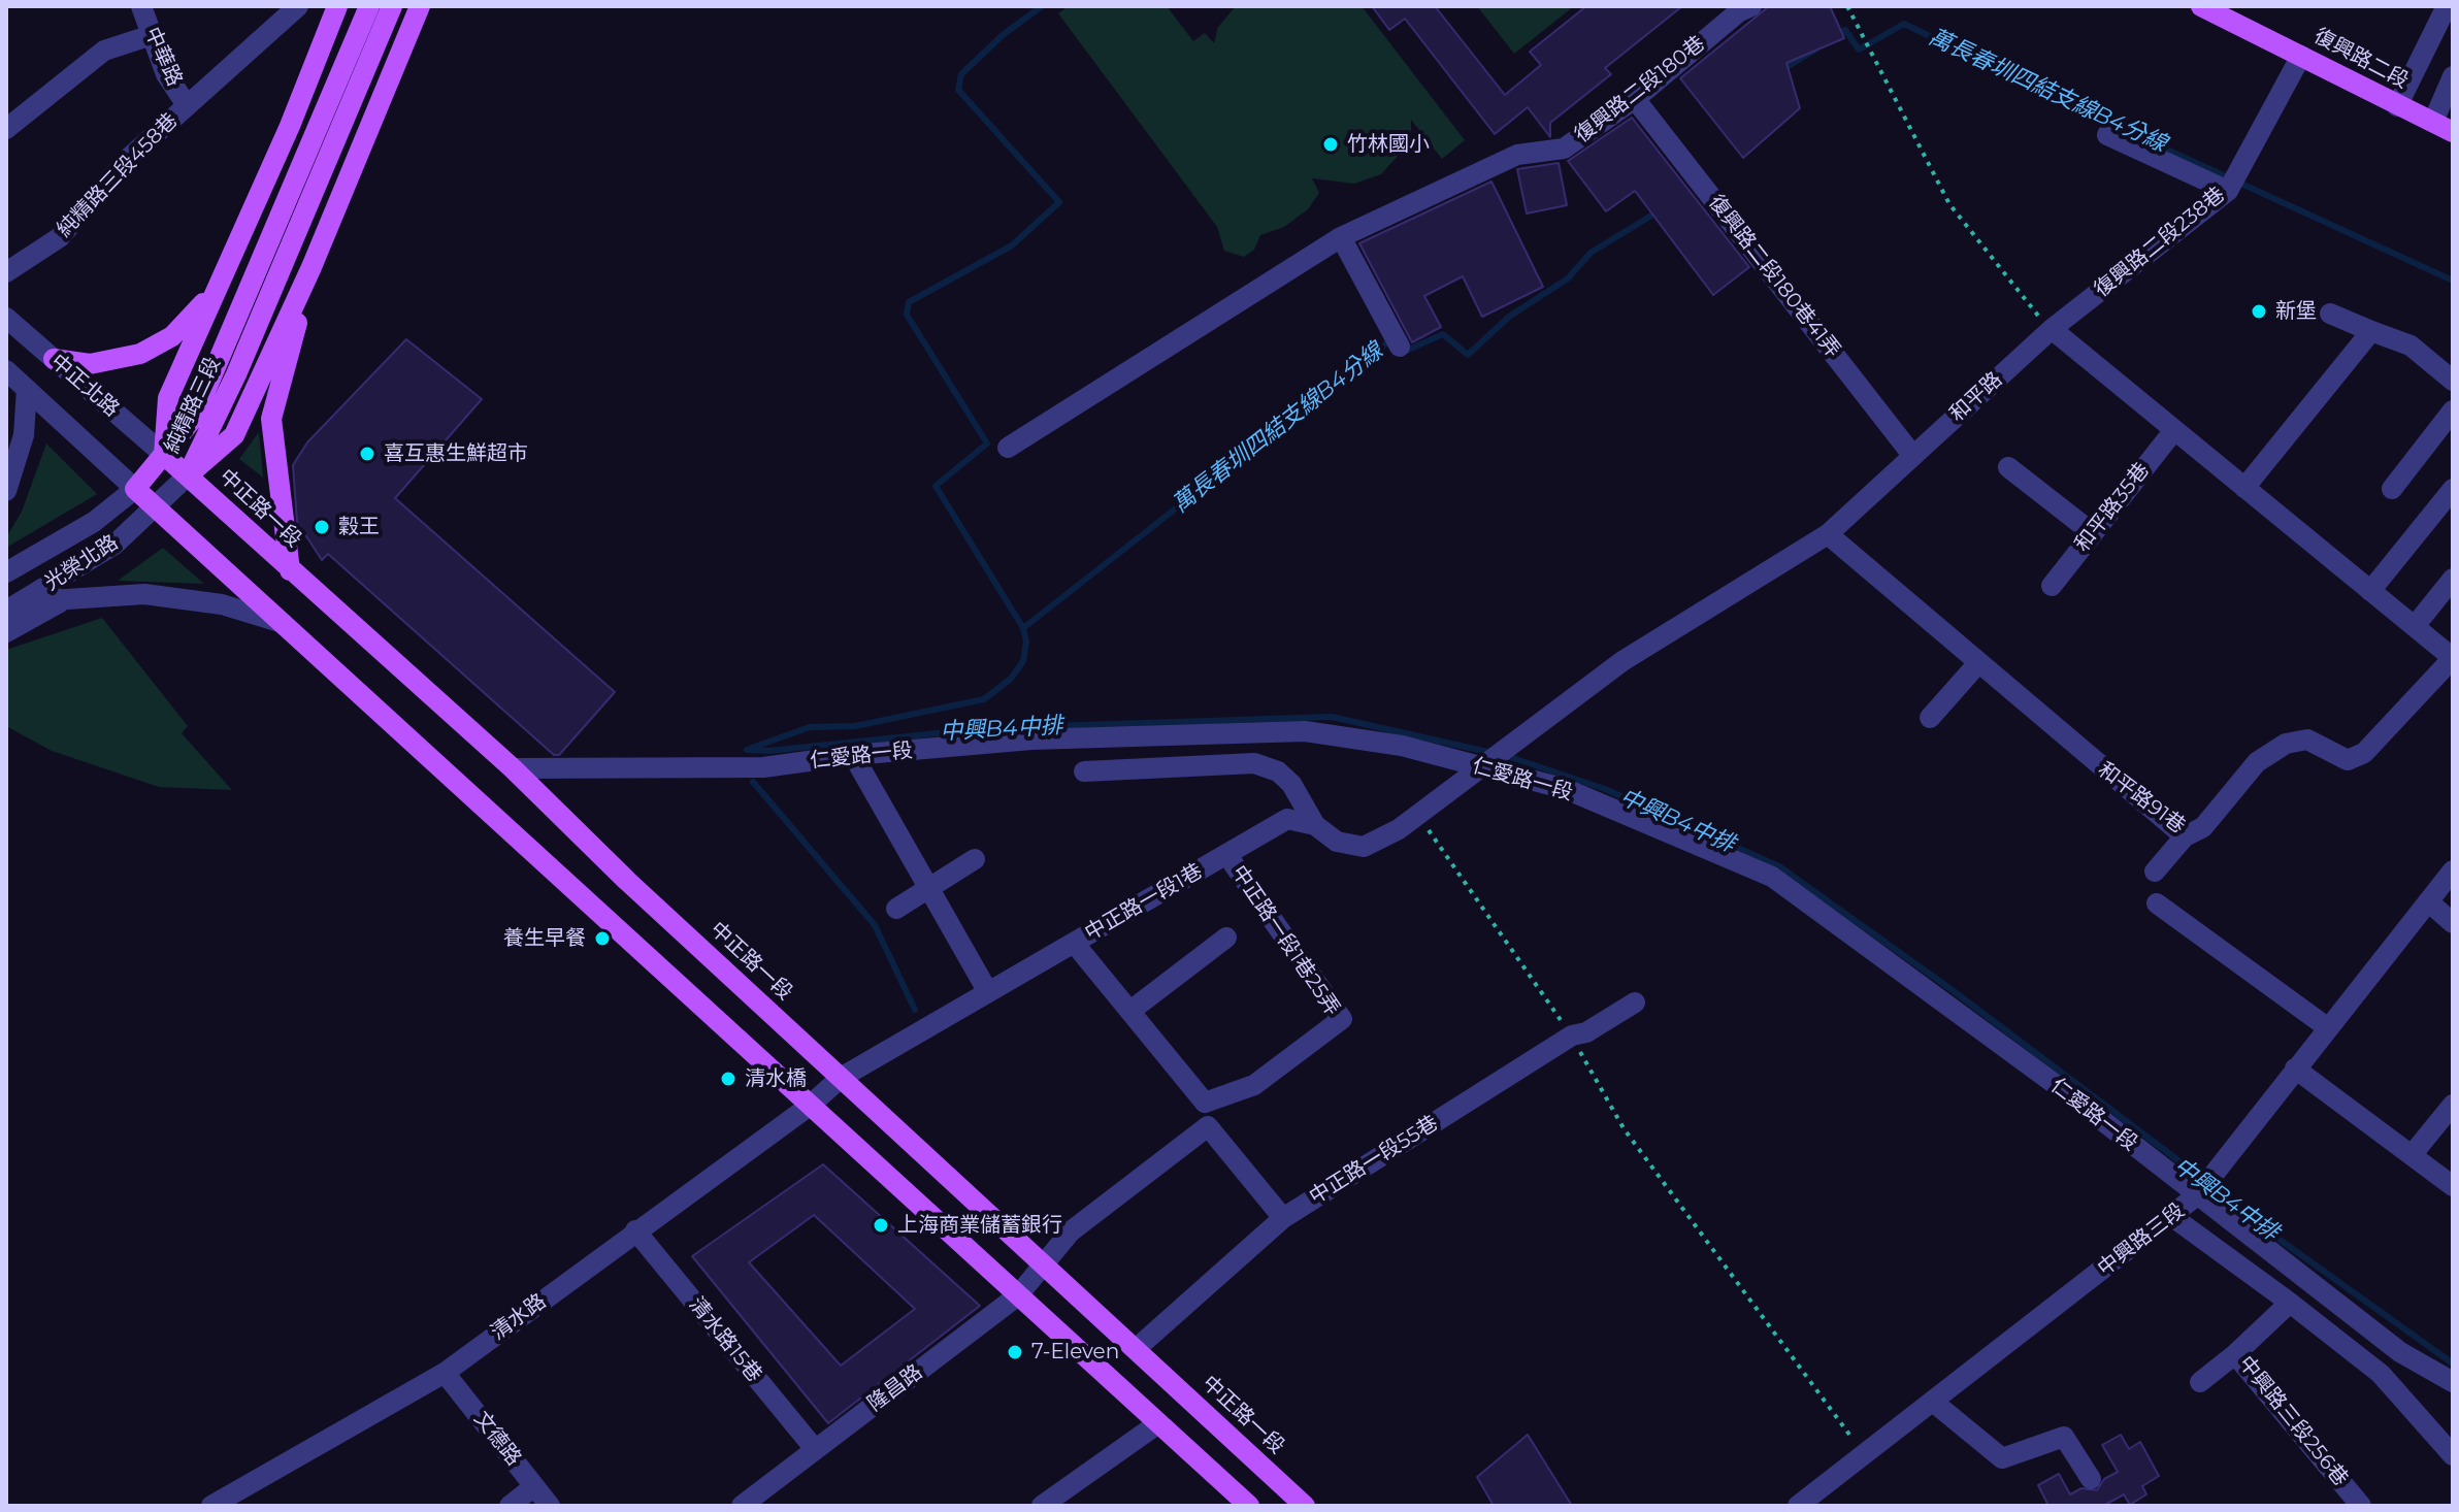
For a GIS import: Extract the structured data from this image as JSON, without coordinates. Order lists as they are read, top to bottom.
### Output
{
  "streets": {
    "main road": ["復興路二段", "純精路三段", "中正路一段"],
    "street": [
      "中華路",
      "復興路二段180巷",
      "純精路三段458巷",
      "復興路二段238巷",
      "復興路二段180巷41弄",
      "中正北路",
      "和平路",
      "和平路35巷",
      "光榮北路",
      "仁愛路一段",
      "和平路91巷",
      "中正路一段1巷",
      "中正路一段1巷25弄",
      "中正路一段55巷",
      "中興路三段",
      "清水路",
      "清水路15巷",
      "隆昌路",
      "中興路三段256巷",
      "文德路"
    ]
  },
  "crossings": [
    ["中華路", "純精路三段458巷"],
    ["復興路二段", "復興路二段238巷"],
    ["復興路二段180巷", "復興路二段180巷41弄"],
    ["復興路二段238巷", "和平路"],
    ["復興路二段180巷41弄", "和平路"],
    ["中正北路", "純精路三段"],
    ["中正北路", "中正路一段"],
    ["中正北路", "光榮北路"],
    ["和平路", "仁愛路一段"],
    ["和平路", "和平路91巷"],
    ["和平路", "中正路一段1巷"],
    ["純精路三段", "中正路一段"],
    ["純精路三段", "光榮北路"],
    ["中正路一段", "光榮北路"],
    ["中正路一段", "仁愛路一段"],
    ["中正路一段", "中正路一段1巷"],
    ["中正路一段", "中正路一段55巷"],
    ["中正路一段", "隆昌路"],
    ["仁愛路一段", "中正路一段1巷"],
    ["仁愛路一段", "中興路三段"],
    ["中正路一段1巷", "中正路一段1巷25弄"],
    ["中正路一段1巷", "清水路"],
    ["中正路一段55巷", "隆昌路"],
    ["清水路", "清水路15巷"],
    ["清水路", "文德路"],
    ["清水路15巷", "隆昌路"]
  ],
  "water": ["萬長春圳四結支線B4分線", "中興B4中排"],
  "places": [
    "竹林國小",
    "新堡",
    "喜互惠生鮮超市",
    "穀王",
    "養生早餐",
    "清水橋",
    "上海商業儲蓄銀行",
    "7-Eleven"
  ]
}
